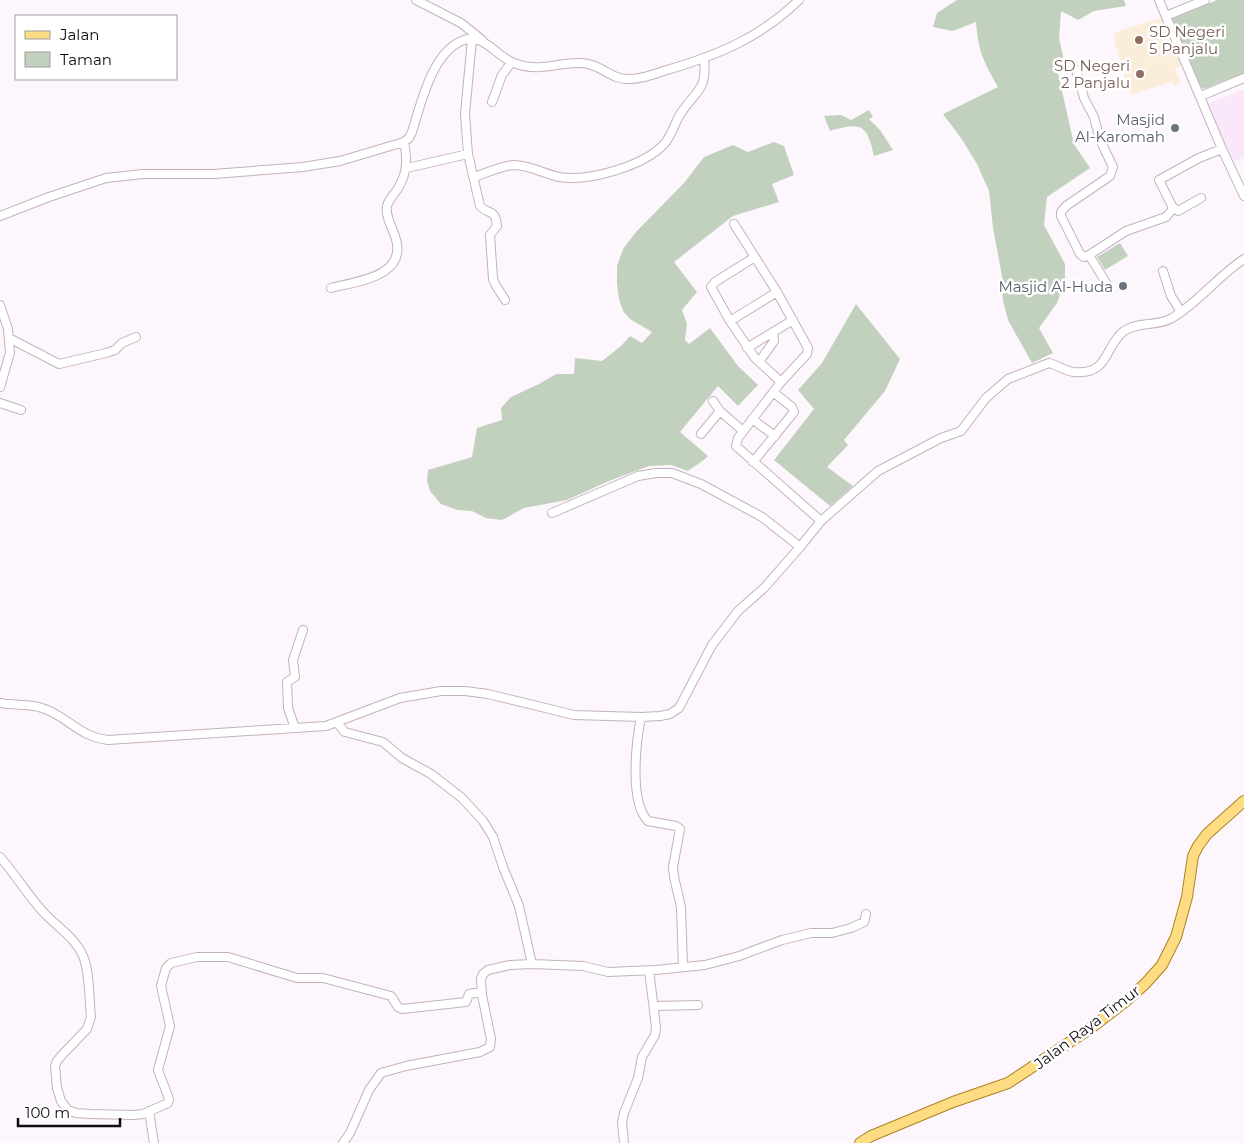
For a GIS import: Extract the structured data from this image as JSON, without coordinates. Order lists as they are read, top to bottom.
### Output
{
  "streets": {
    "main road": ["Jalan Raya Timur"]
  },
  "places": [
    "SD Negeri 5 Panjalu",
    "SD Negeri 2 Panjalu",
    "Masjid Al-Karomah",
    "Masjid Al-Huda"
  ],
  "legend": ["Jalan", "Taman"],
  "scale_bar": "100 m"
}
